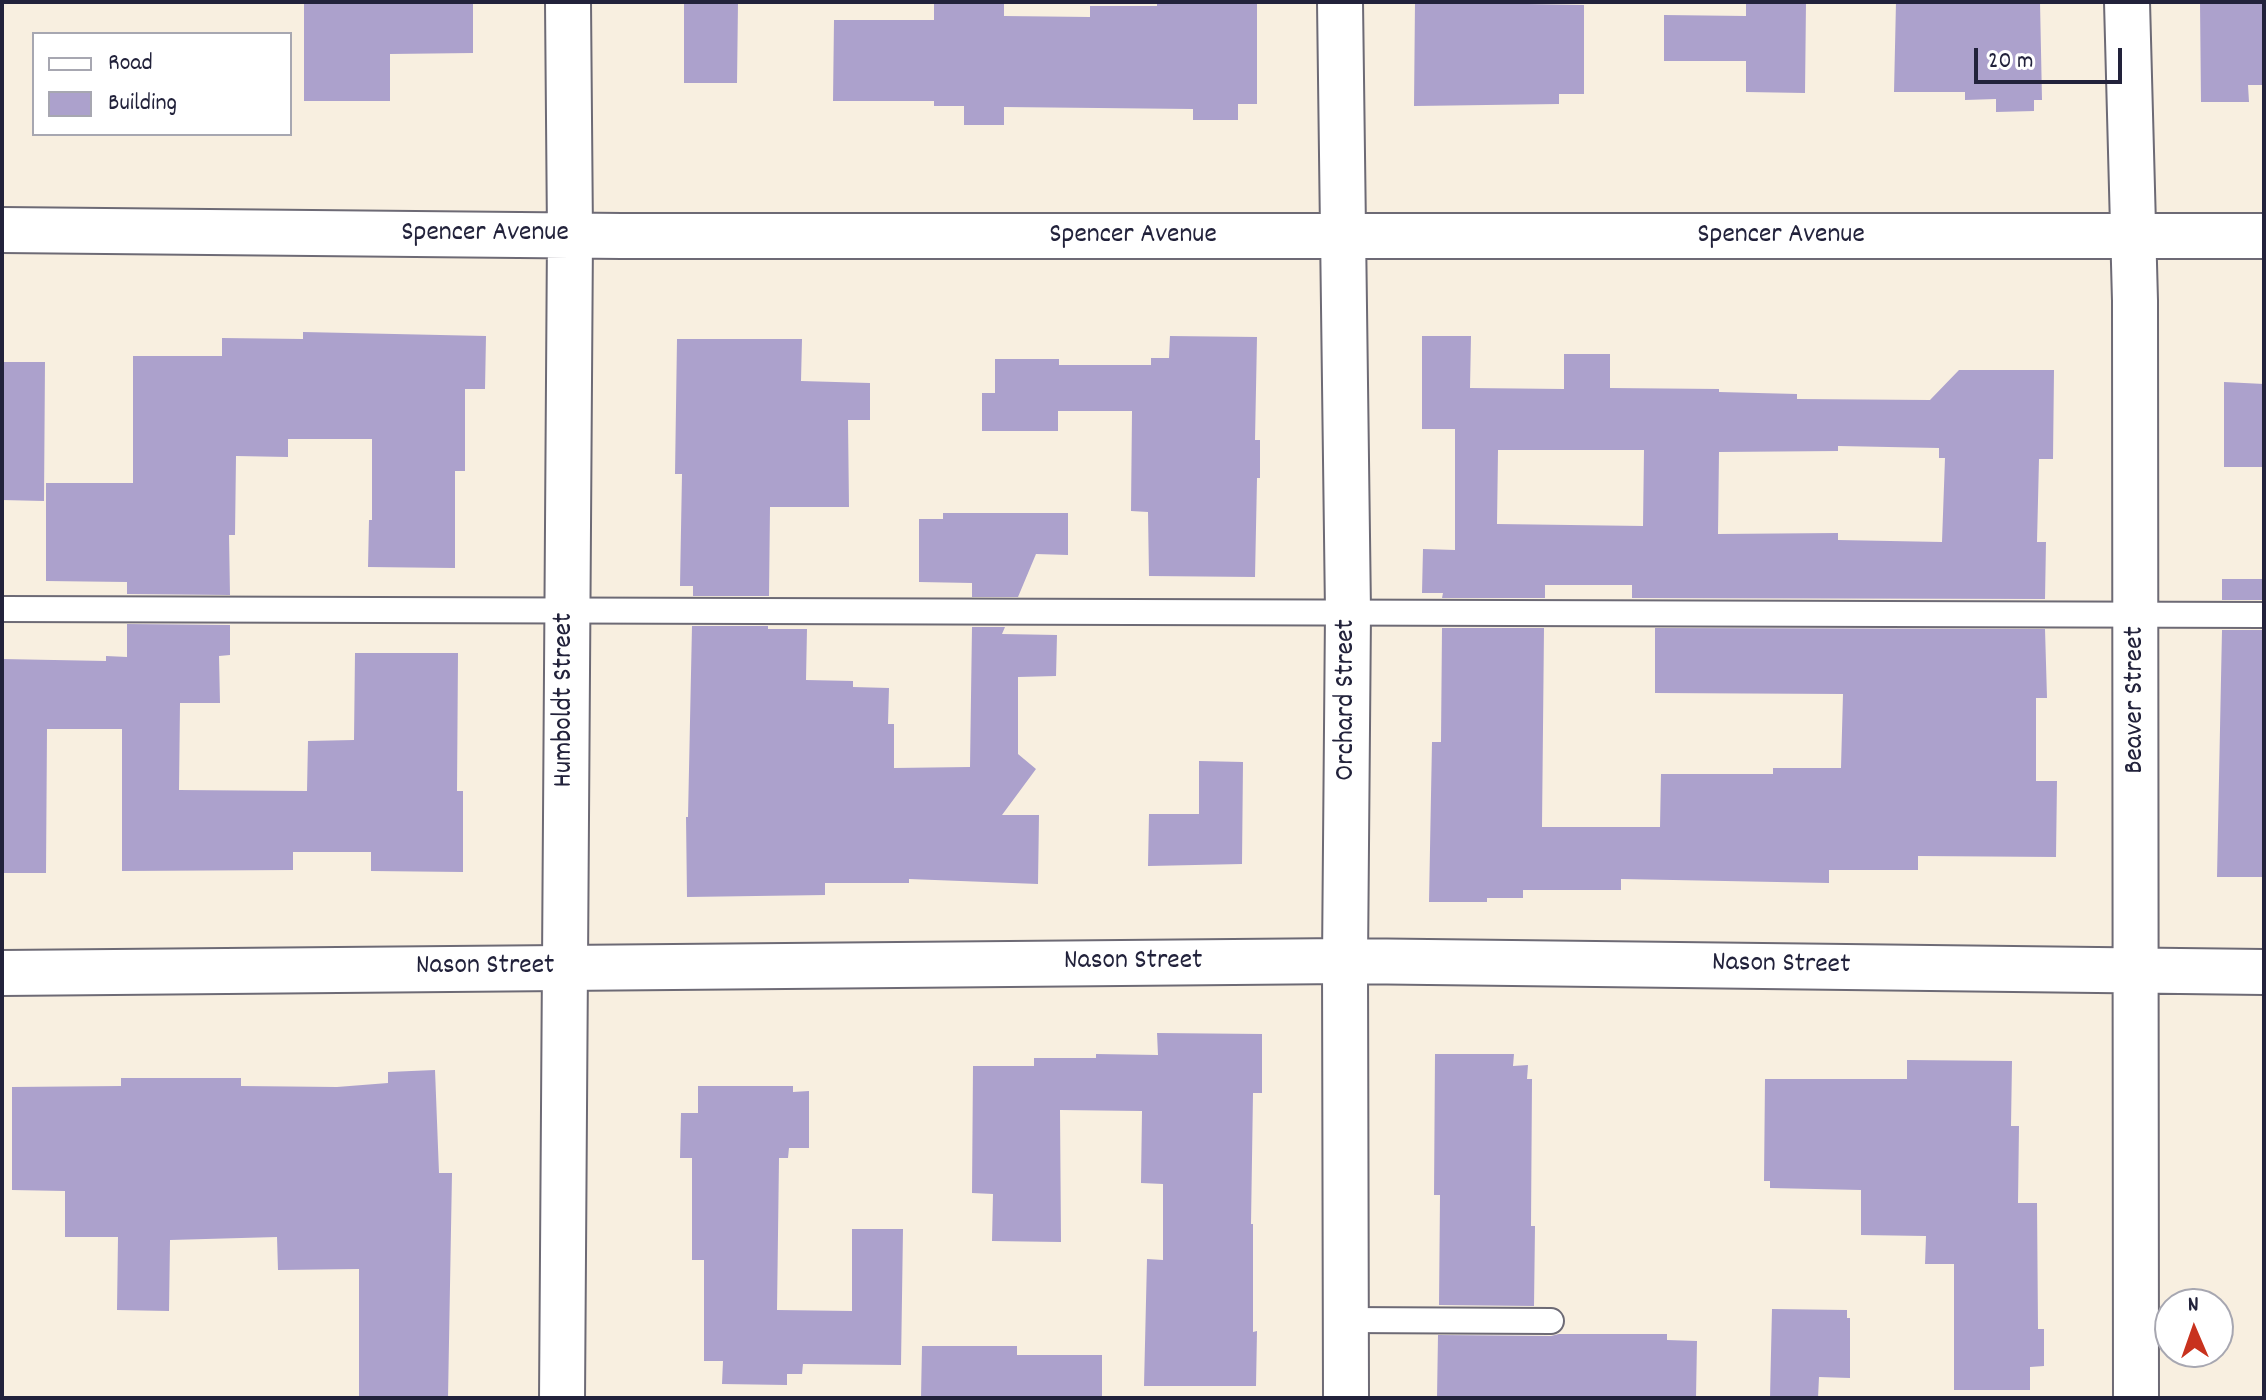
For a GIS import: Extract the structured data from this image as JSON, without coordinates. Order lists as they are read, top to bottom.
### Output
{
  "streets": {
    "street": [
      "Spencer Avenue",
      "Humboldt Street",
      "Orchard Street",
      "Beaver Street",
      "Nason Street"
    ]
  },
  "crossings": [
    ["Spencer Avenue", "Humboldt Street"],
    ["Spencer Avenue", "Orchard Street"],
    ["Spencer Avenue", "Beaver Street"],
    ["Humboldt Street", "Nason Street"],
    ["Orchard Street", "Nason Street"],
    ["Beaver Street", "Nason Street"]
  ],
  "legend": ["Road", "Building"],
  "scale_bar": "20 m",
  "north": "top"
}
